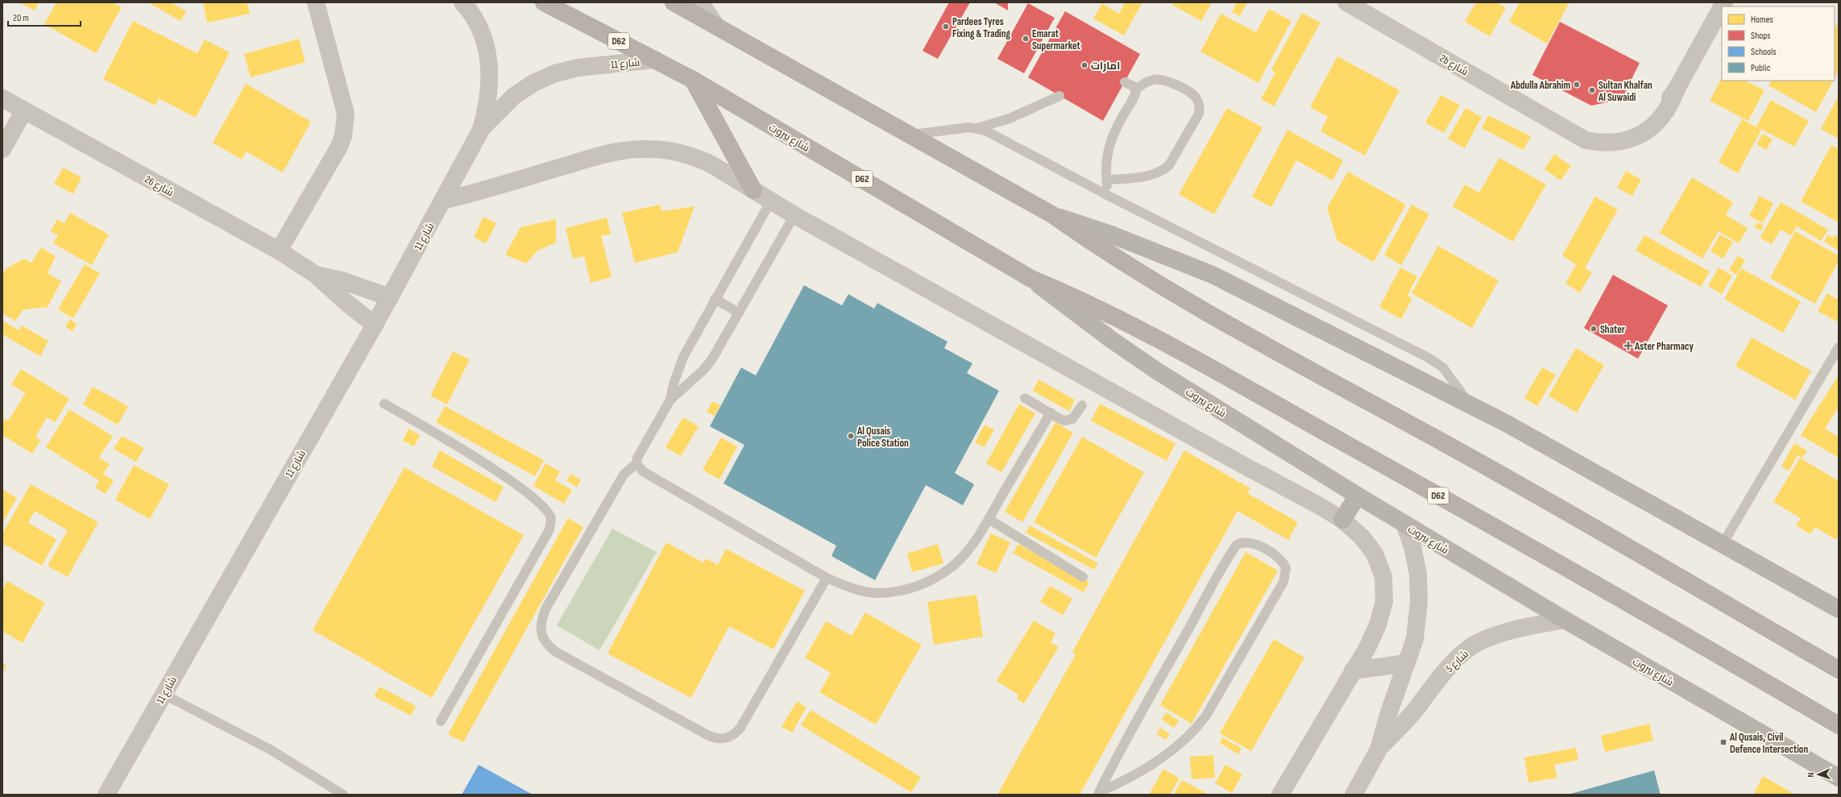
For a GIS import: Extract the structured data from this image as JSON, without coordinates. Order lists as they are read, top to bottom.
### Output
{
  "streets": {
    "main road": ["D62", "شارع بيروت"],
    "street": [
      "شارع 11",
      "2b شارع",
      "شارع 26",
      "شارع 5"
    ]
  },
  "crossings": [
    ["شارع 11", "شارع بيروت"],
    ["شارع 11", "شارع 26"],
    ["شارع بيروت", "شارع 5"]
  ],
  "places": {
    "other": [
      "Pardees Tyres Fixing & Trading",
      "Emarat Supermarket",
      "امارات",
      "Abdulla Abrahim",
      "Sultan Khalfan Al Suwaidi",
      "Shater",
      "Al Qusais Police Station"
    ],
    "health": ["Aster Pharmacy"],
    "transit": ["Al Qusais, Civil Defence Intersection"]
  },
  "legend": [
    "Homes",
    "Shops",
    "Schools",
    "Public"
  ],
  "scale_bar": "20 m",
  "north": "left"
}
